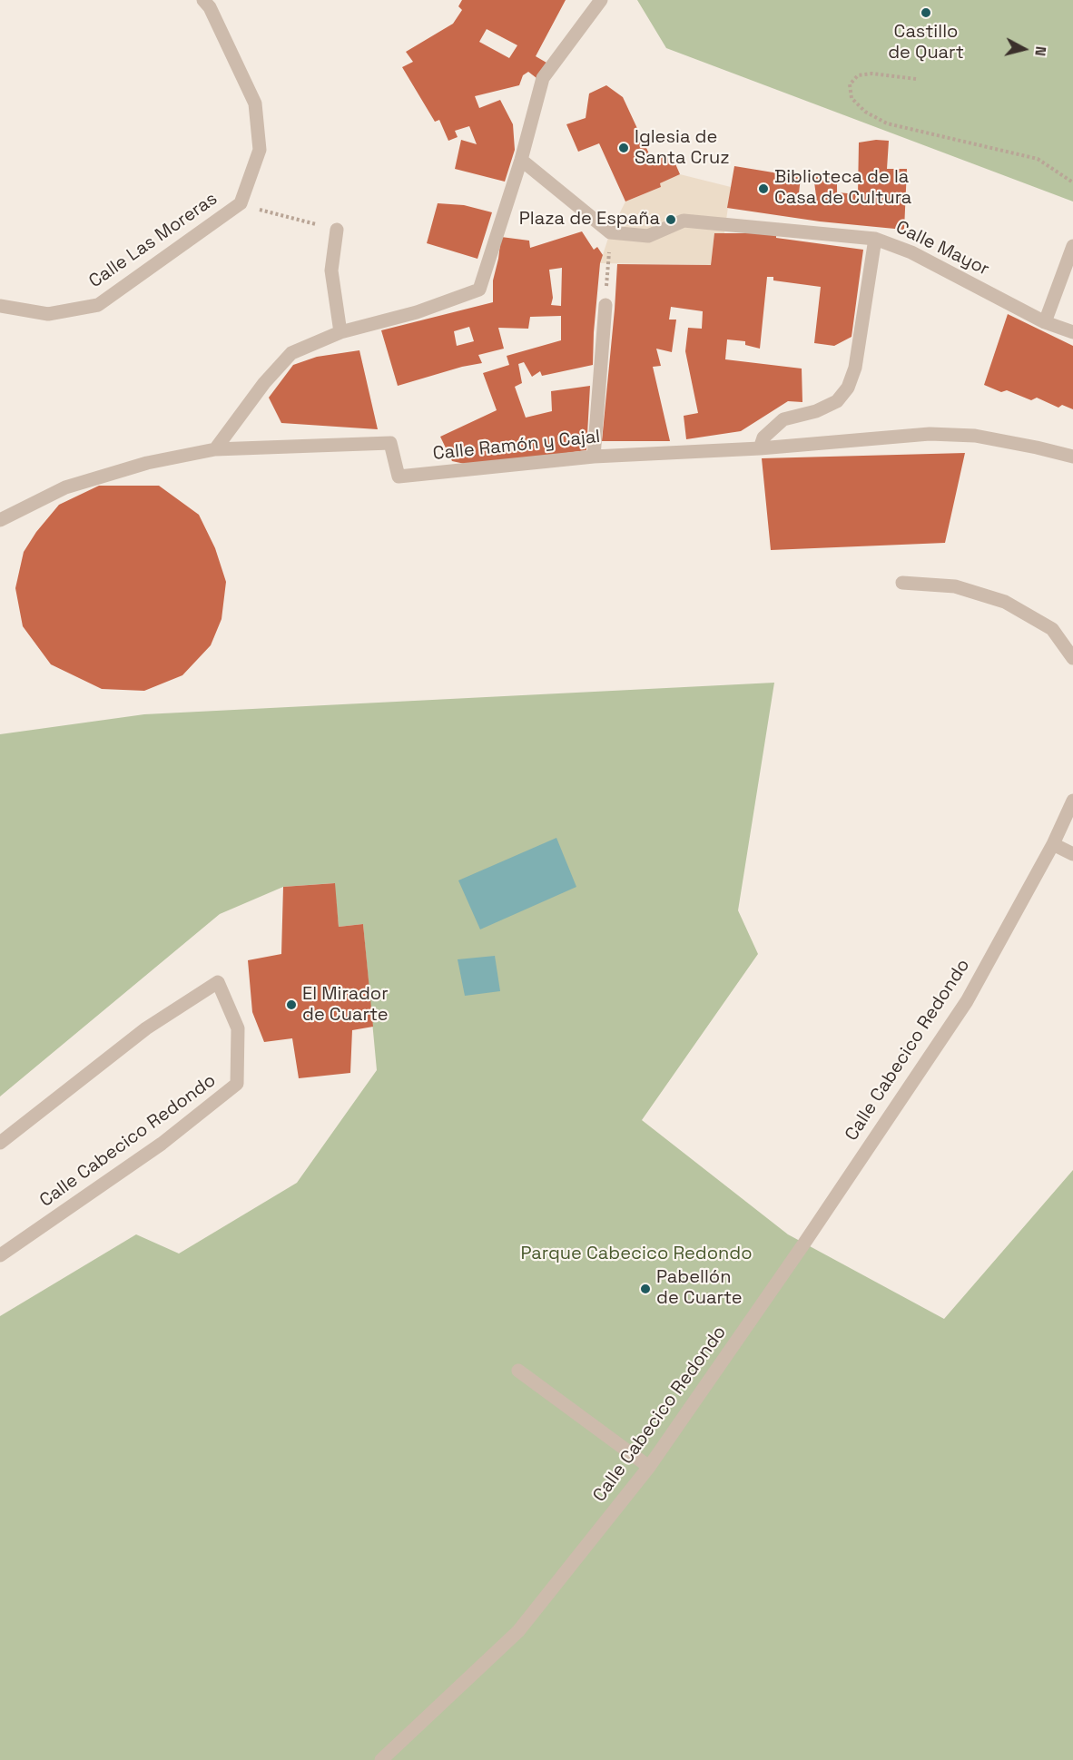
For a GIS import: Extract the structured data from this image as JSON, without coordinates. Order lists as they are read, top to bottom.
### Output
{
  "streets": {
    "street": [
      "Calle Las Moreras",
      "Calle Mayor",
      "Calle Ramón y Cajal",
      "Calle Cabecico Redondo"
    ]
  },
  "parks": ["Parque Cabecico Redondo"],
  "places": [
    "Castillo de Quart",
    "Iglesia de Santa Cruz",
    "Biblioteca de la Casa de Cultura",
    "Plaza de España",
    "El Mirador de Cuarte",
    "Pabellón de Cuarte"
  ],
  "north": "right"
}
